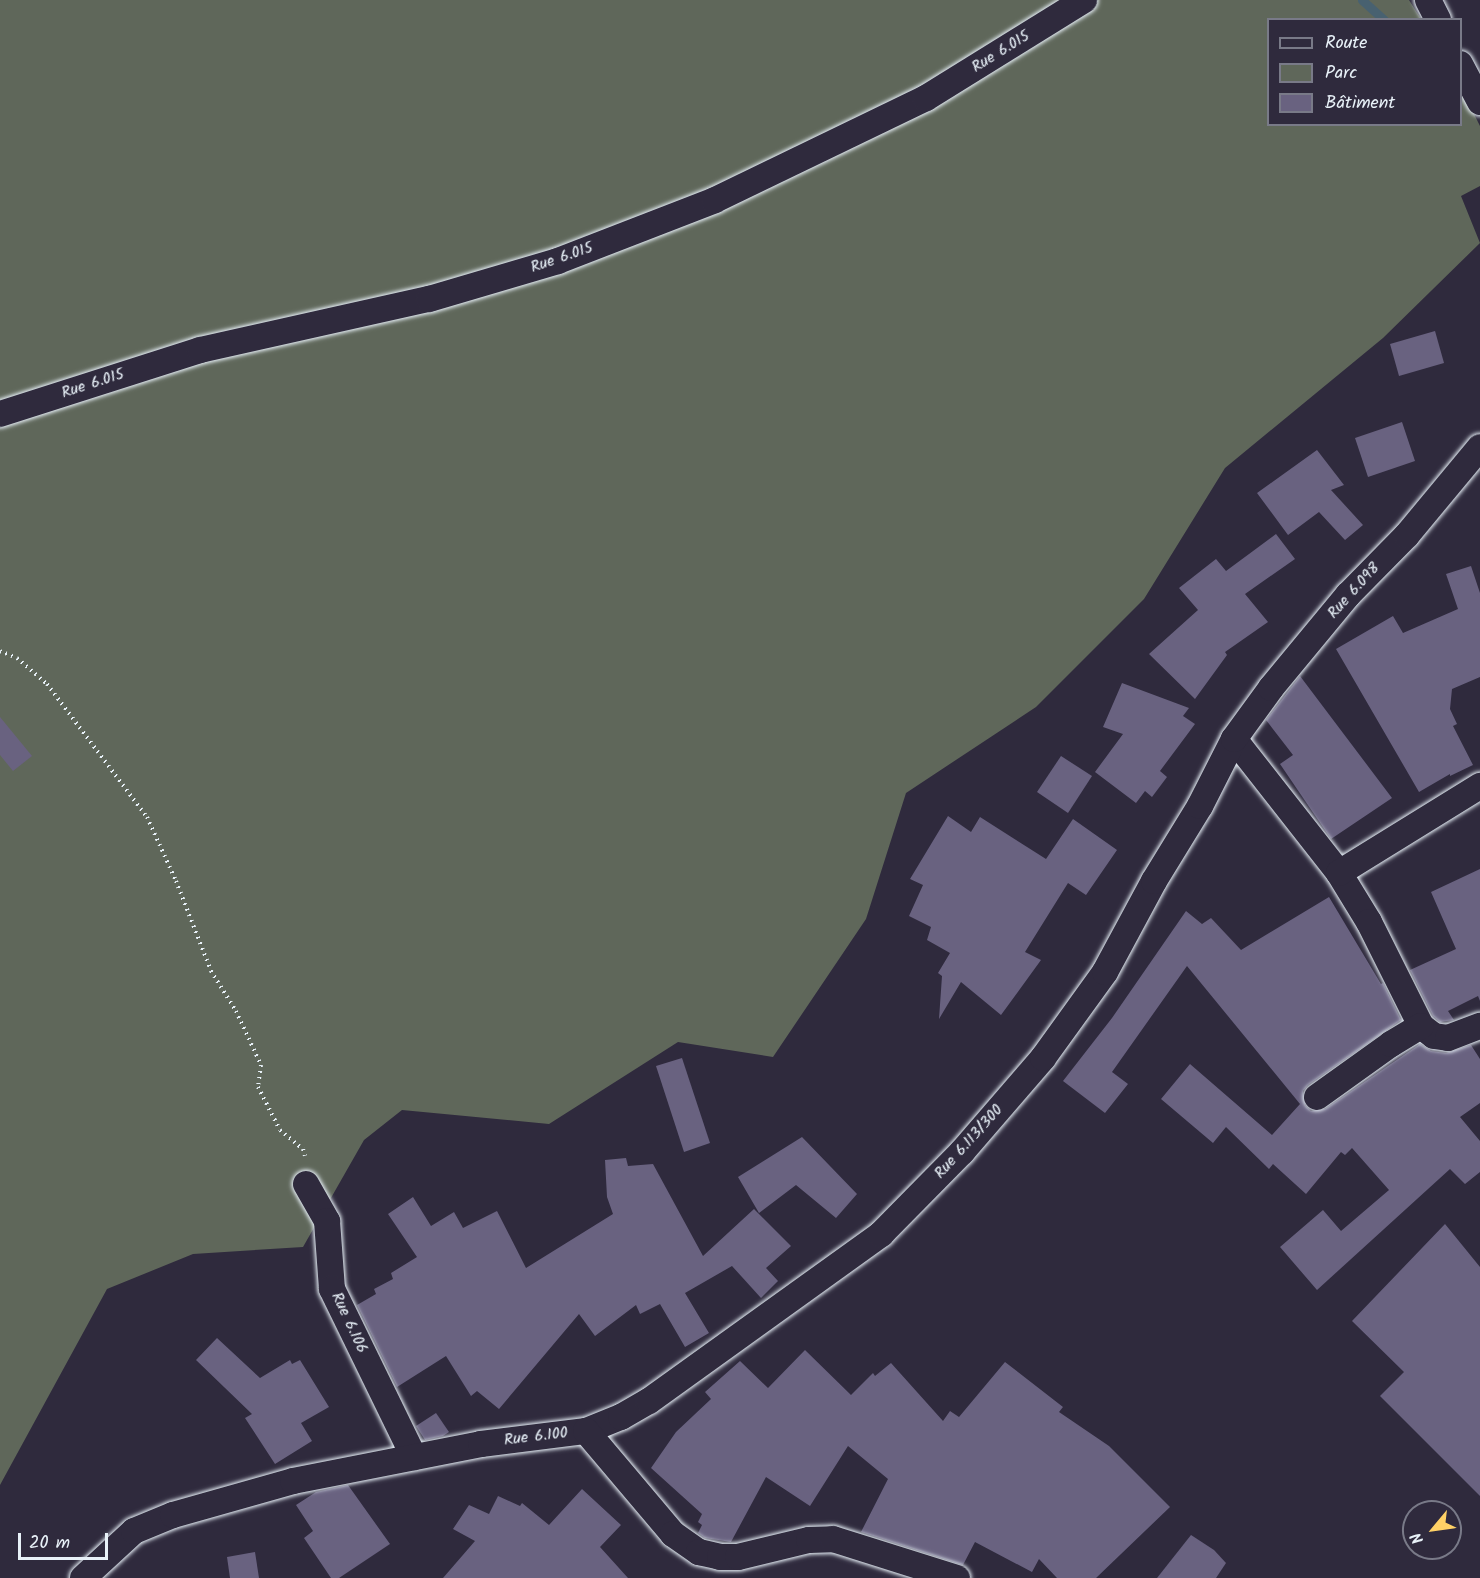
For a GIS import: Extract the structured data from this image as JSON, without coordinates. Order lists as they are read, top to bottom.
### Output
{
  "streets": {
    "street": [
      "Rue 6.015",
      "Rue 6.098",
      "Rue 6.113/300",
      "Rue 6.106",
      "Rue 6.100"
    ]
  },
  "crossings": [
    ["Rue 6.098", "Rue 6.113/300"],
    ["Rue 6.113/300", "Rue 6.100"],
    ["Rue 6.106", "Rue 6.100"]
  ],
  "legend": ["Route", "Parc", "Bâtiment"],
  "scale_bar": "20 m",
  "north": "bottom left"
}
